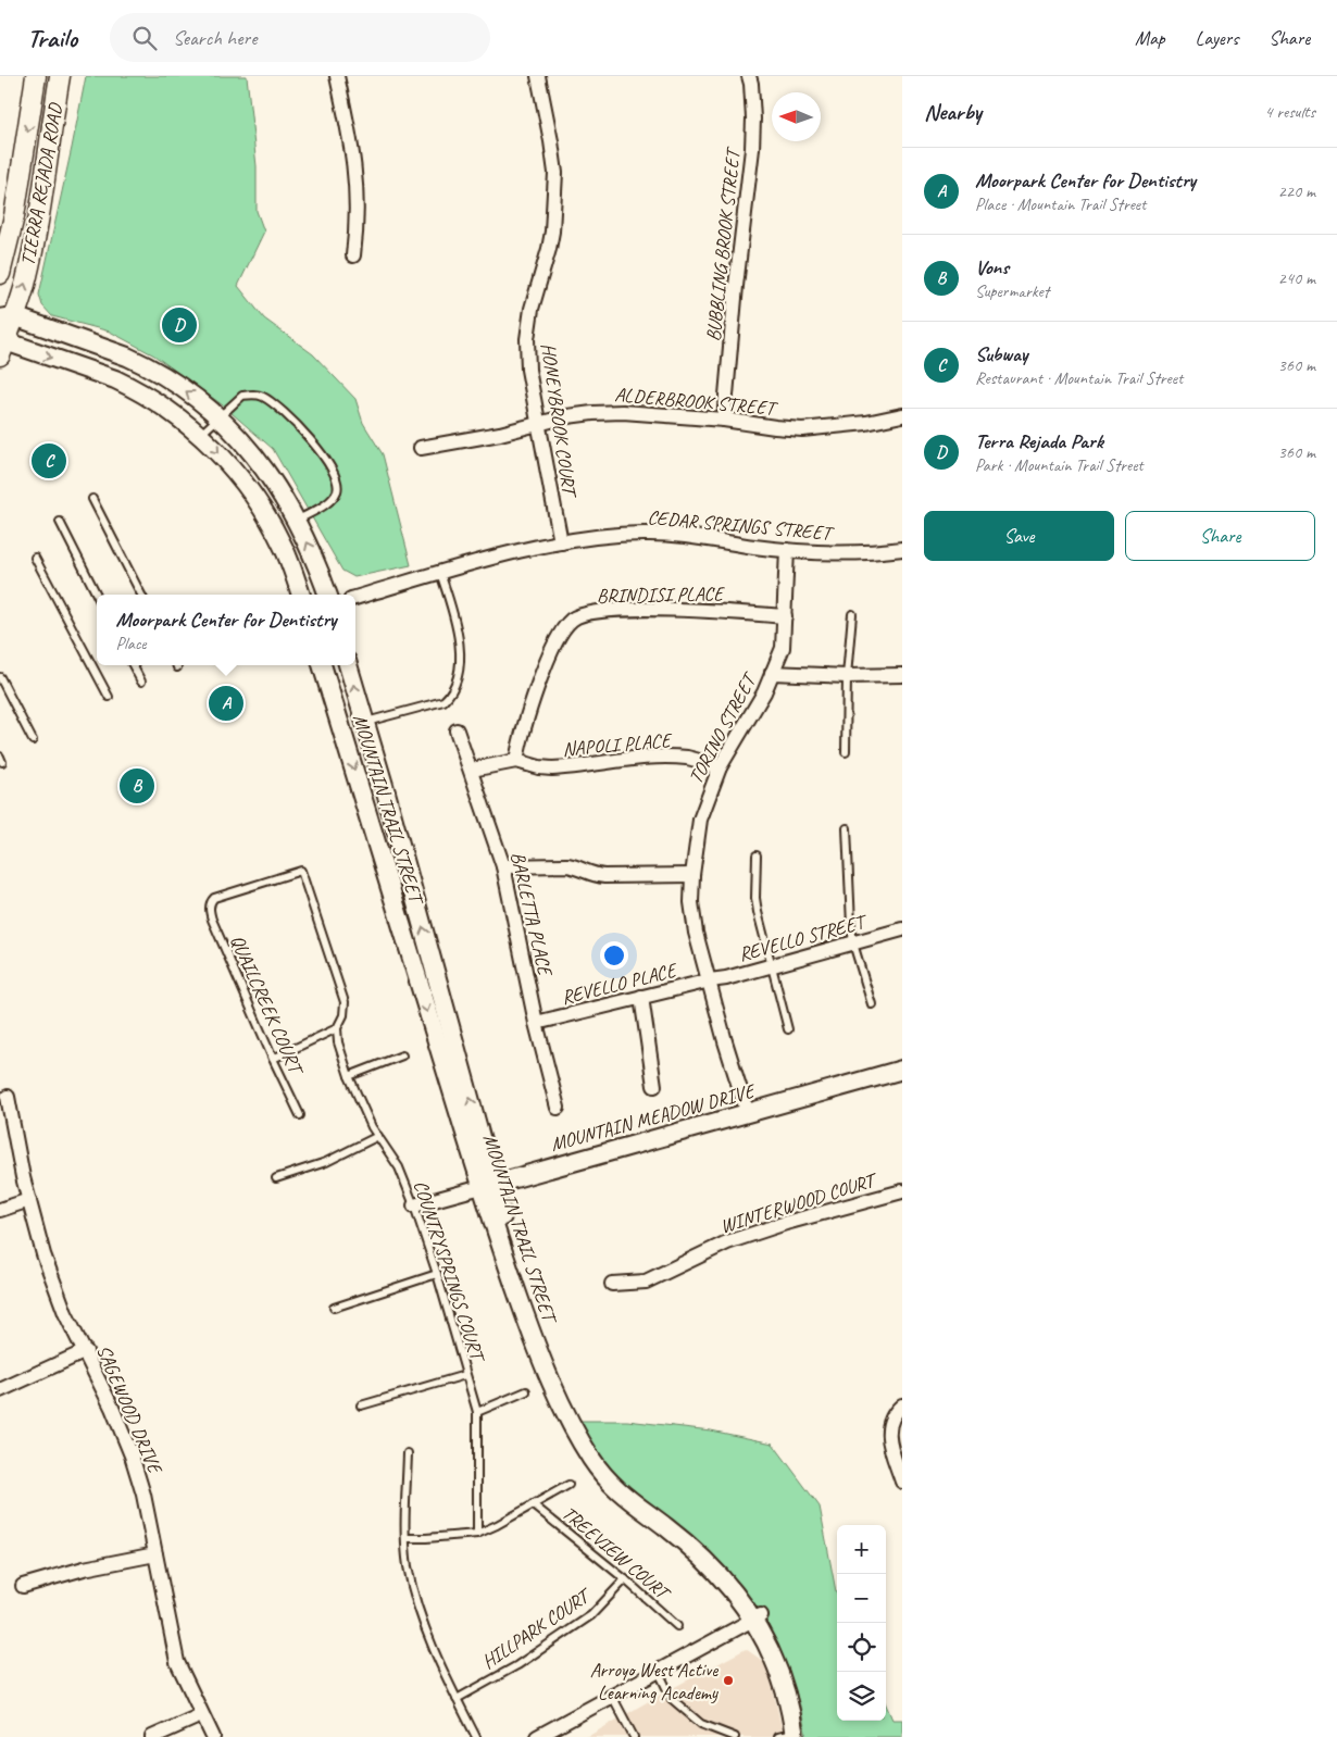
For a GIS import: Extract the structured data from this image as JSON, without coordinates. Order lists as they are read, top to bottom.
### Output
{
  "streets": {
    "main road": ["TIERRA REJADA ROAD"],
    "street": [
      "BUBBLING BROOK STREET",
      "ALDERBROOK STREET",
      "HONEYBROOK COURT",
      "CEDAR SPRINGS STREET",
      "BRINDISI PLACE",
      "TORINO STREET",
      "NAPOLI PLACE",
      "MOUNTAIN TRAIL STREET",
      "BARLETTA PLACE",
      "REVELLO STREET",
      "REVELLO PLACE",
      "MOUNTAIN MEADOW DRIVE",
      "WINTERWOOD COURT",
      "SAGEWOOD DRIVE"
    ],
    "lane": [
      "QUAILCREEK COURT",
      "COUNTRYSPRINGS COURT",
      "TREEVIEW COURT",
      "HILLPARK COURT"
    ]
  },
  "crossings": [
    ["BUBBLING BROOK STREET", "ALDERBROOK STREET"],
    ["ALDERBROOK STREET", "HONEYBROOK COURT"],
    ["HONEYBROOK COURT", "CEDAR SPRINGS STREET"],
    ["CEDAR SPRINGS STREET", "TORINO STREET"],
    ["BRINDISI PLACE", "TORINO STREET"],
    ["BRINDISI PLACE", "NAPOLI PLACE"],
    ["TORINO STREET", "NAPOLI PLACE"],
    ["TORINO STREET", "REVELLO STREET"],
    ["TORINO STREET", "REVELLO PLACE"],
    ["TORINO STREET", "MOUNTAIN MEADOW DRIVE"],
    ["MOUNTAIN TRAIL STREET", "MOUNTAIN MEADOW DRIVE"],
    ["BARLETTA PLACE", "REVELLO PLACE"],
    ["REVELLO STREET", "REVELLO PLACE"],
    ["QUAILCREEK COURT", "COUNTRYSPRINGS COURT"],
    ["MOUNTAIN MEADOW DRIVE", "COUNTRYSPRINGS COURT"],
    ["TREEVIEW COURT", "HILLPARK COURT"]
  ],
  "places": ["Arroyo West Active Learning Academy"],
  "north": "left",
  "page": {
    "header": "Trailo",
    "search": "Search here",
    "nav": ["Map", "Layers", "Share"],
    "heading": ["Nearby", "4 results"],
    "list": [
      {
        "mark": "A",
        "name": "Moorpark Center for Dentistry",
        "note": "Place · Mountain Trail Street",
        "value": "220 m"
      },
      {
        "mark": "B",
        "name": "Vons",
        "note": "Supermarket",
        "value": "240 m"
      },
      {
        "mark": "C",
        "name": "Subway",
        "note": "Restaurant · Mountain Trail Street",
        "value": "360 m"
      },
      {
        "mark": "D",
        "name": "Terra Rejada Park",
        "note": "Park · Mountain Trail Street",
        "value": "360 m"
      }
    ],
    "pins": [
      "D",
      "C",
      "A",
      "B"
    ],
    "buttons": ["Save", "Share"],
    "popup": ["Moorpark Center for Dentistry", "Place"],
    "map_buttons": ["+", "−"]
  }
}
